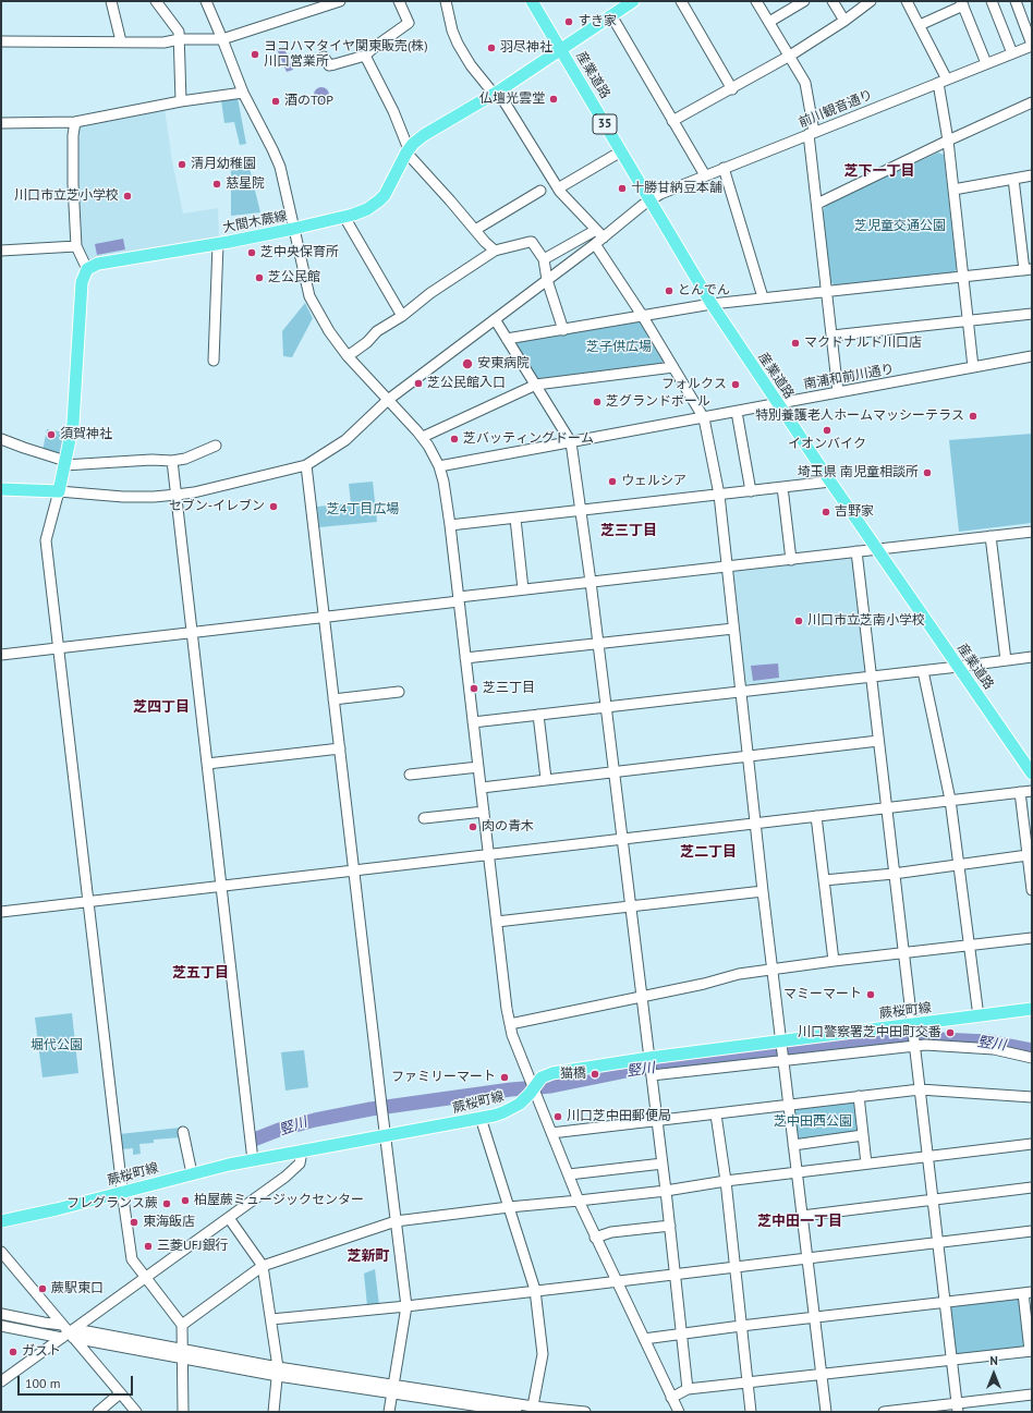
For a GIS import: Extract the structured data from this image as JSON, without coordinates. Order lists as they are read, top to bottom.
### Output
{
  "streets": {
    "main road": [
      "産業道路",
      "35",
      "大間木蕨線",
      "蕨桜町線"
    ],
    "street": ["前川観音通り", "南浦和前川通り"]
  },
  "crossings": [
    ["産業道路", "前川観音通り"],
    ["産業道路", "大間木蕨線"],
    ["産業道路", "南浦和前川通り"]
  ],
  "districts": [
    "芝下一丁目",
    "芝三丁目",
    "芝四丁目",
    "芝二丁目",
    "芝五丁目",
    "芝中田一丁目",
    "芝新町"
  ],
  "water": ["竪川"],
  "parks": [
    "芝児童交通公園",
    "芝子供広場",
    "芝4丁目広場",
    "堀代公園",
    "芝中田西公園"
  ],
  "places": [
    "すき家",
    "羽尽神社",
    "ヨコハマタイヤ関東販売(株) 川口営業所",
    "仏壇光雲堂",
    "酒のTOP",
    "清月幼稚園",
    "慈星院",
    "十勝甘納豆本舗",
    "川口市立芝小学校",
    "芝中央保育所",
    "芝公民館",
    "とんでん",
    "マクドナルド川口店",
    "安東病院",
    "芝公民館入口",
    "フォルクス",
    "芝グランドボール",
    "特別養護老人ホームマッシーテラス",
    "イオンバイク",
    "須賀神社",
    "芝バッティングドーム",
    "埼玉県 南児童相談所",
    "ウェルシア",
    "セブン-イレブン",
    "吉野家",
    "川口市立芝南小学校",
    "芝三丁目",
    "肉の青木",
    "マミーマート",
    "川口警察署芝中田町交番",
    "猫橋",
    "ファミリーマート",
    "川口芝中田郵便局",
    "柏屋蕨ミュージックセンター",
    "フレグランス蕨",
    "東海飯店",
    "三菱UFJ銀行",
    "蕨駅東口",
    "ガスト"
  ],
  "scale_bar": "100 m",
  "north": "top"
}
